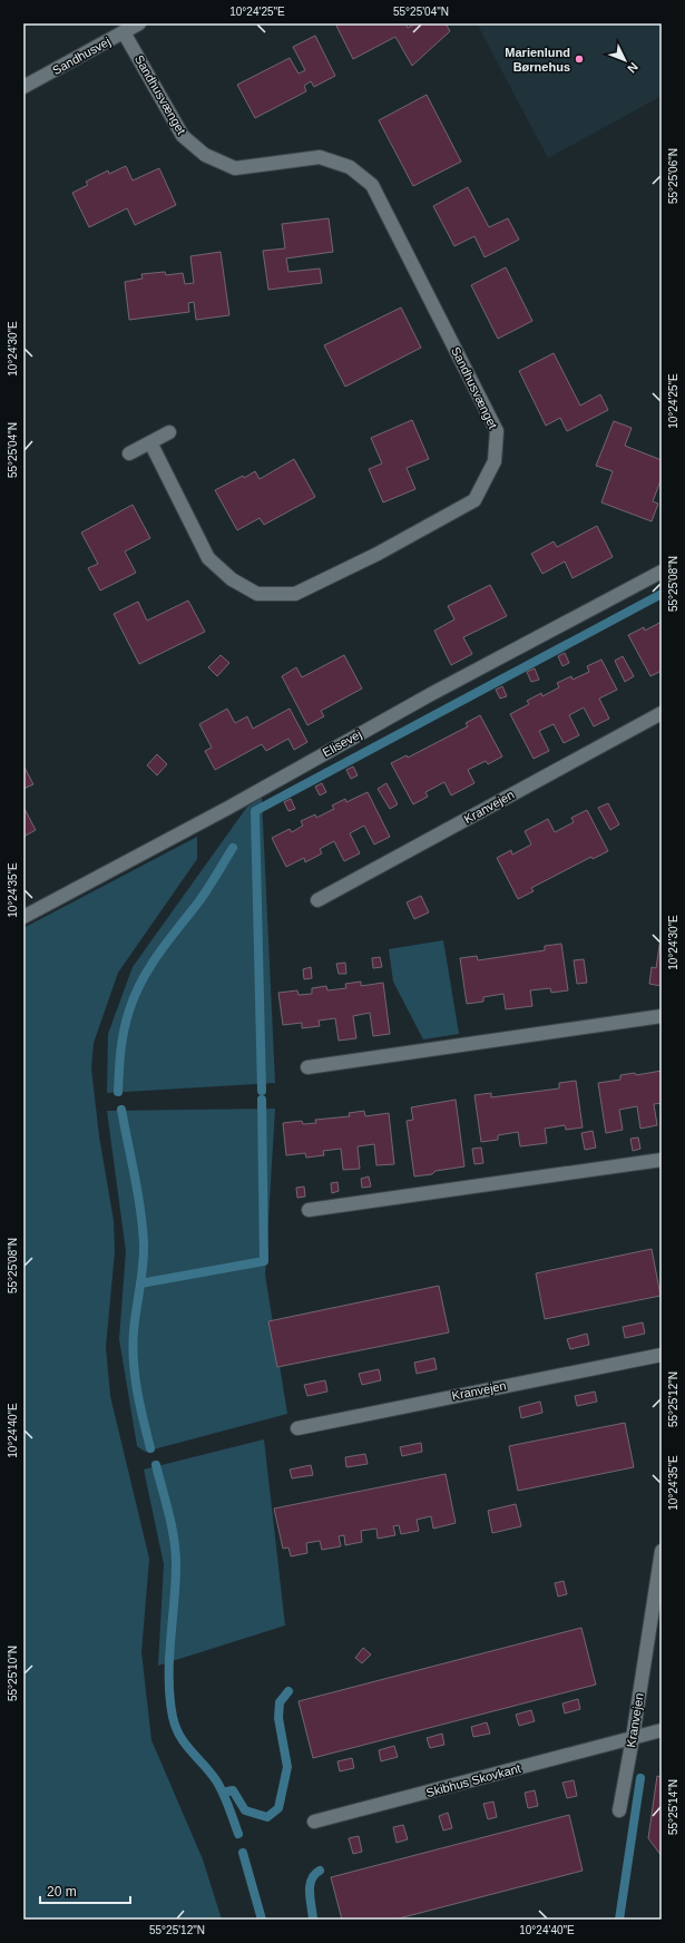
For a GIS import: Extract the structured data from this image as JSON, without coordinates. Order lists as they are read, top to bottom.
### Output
{
  "streets": {
    "street": [
      "Sandhusvej",
      "Sandhusvænget",
      "Elisevej",
      "Kranvejen",
      "Skibhus Skovkant"
    ]
  },
  "crossings": [
    ["Sandhusvej", "Sandhusvænget"],
    ["Kranvejen", "Skibhus Skovkant"]
  ],
  "places": ["Marienlund Børnehus"],
  "scale_bar": "20 m",
  "north": "bottom right",
  "coordinates": [
    "10°24'25\"E",
    "55°25'04\"N",
    "55°25'06\"N",
    "10°24'30\"E",
    "55°25'08\"N",
    "10°24'35\"E",
    "55°25'12\"N",
    "10°24'40\"E",
    "55°25'10\"N",
    "55°25'14\"N"
  ]
}
